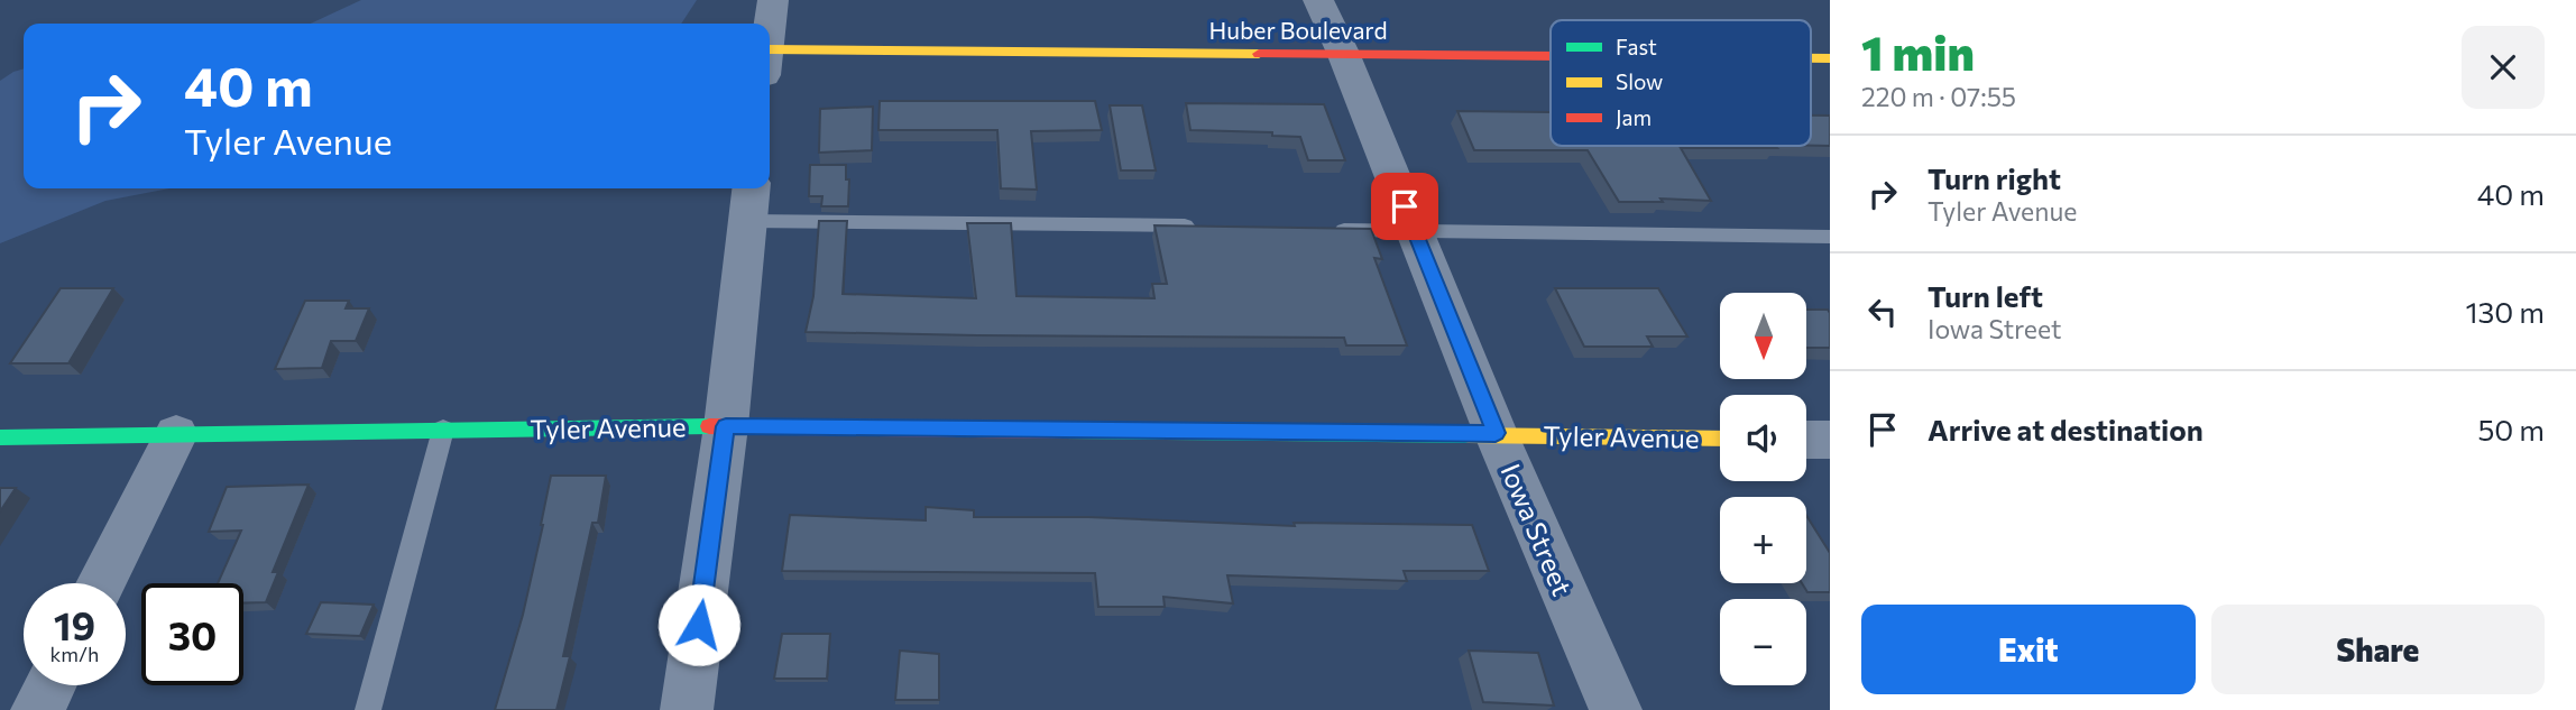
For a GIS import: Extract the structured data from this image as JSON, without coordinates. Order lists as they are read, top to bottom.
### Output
{
  "streets": {
    "street": ["Huber Boulevard", "Tyler Avenue", "Iowa Street"]
  },
  "crossings": [
    ["Huber Boulevard", "Iowa Street"],
    ["Tyler Avenue", "Iowa Street"]
  ],
  "legend": ["Fast", "Slow", "Jam"],
  "north": "bottom",
  "page": {
    "heading": ["1 min", "220 m · 07:55"],
    "turn": ["40 m", "Tyler Avenue"],
    "list": [
      {
        "name": "Turn right",
        "note": "Tyler Avenue",
        "value": "40 m"
      },
      {
        "name": "Turn left",
        "note": "Iowa Street",
        "value": "130 m"
      },
      {
        "name": "Arrive at destination",
        "value": "50 m"
      }
    ],
    "map_buttons": ["+", "−"],
    "speed": "19 km/h",
    "limit": "30",
    "buttons": ["Exit", "Share"]
  }
}
